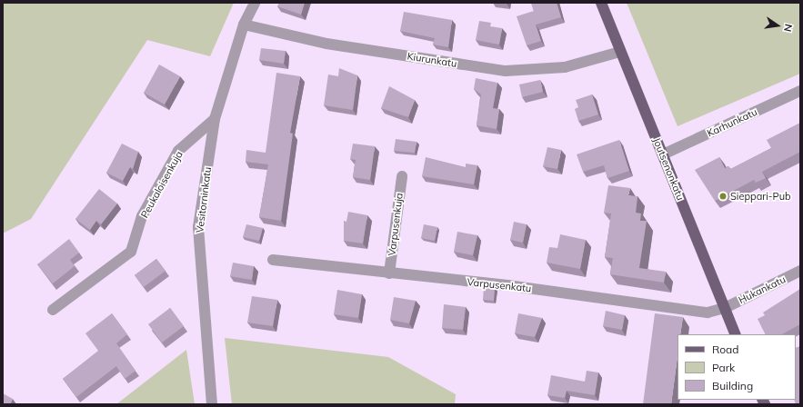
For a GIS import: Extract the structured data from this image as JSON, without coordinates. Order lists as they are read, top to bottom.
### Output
{
  "streets": {
    "main road": ["Joutsenonkatu"],
    "street": [
      "Kiurunkatu",
      "Karhunkatu",
      "Peukaloisenkuja",
      "Vesitorninkatu",
      "Varpusenkuja",
      "Varpusenkatu",
      "Hukankatu"
    ]
  },
  "crossings": [
    ["Kiurunkatu", "Joutsenonkatu"],
    ["Kiurunkatu", "Vesitorninkatu"],
    ["Karhunkatu", "Joutsenonkatu"],
    ["Joutsenonkatu", "Varpusenkatu"],
    ["Joutsenonkatu", "Hukankatu"],
    ["Peukaloisenkuja", "Vesitorninkatu"],
    ["Varpusenkuja", "Varpusenkatu"],
    ["Varpusenkatu", "Hukankatu"]
  ],
  "places": ["Sieppari-Pub"],
  "legend": ["Road", "Park", "Building"],
  "north": "right"
}
